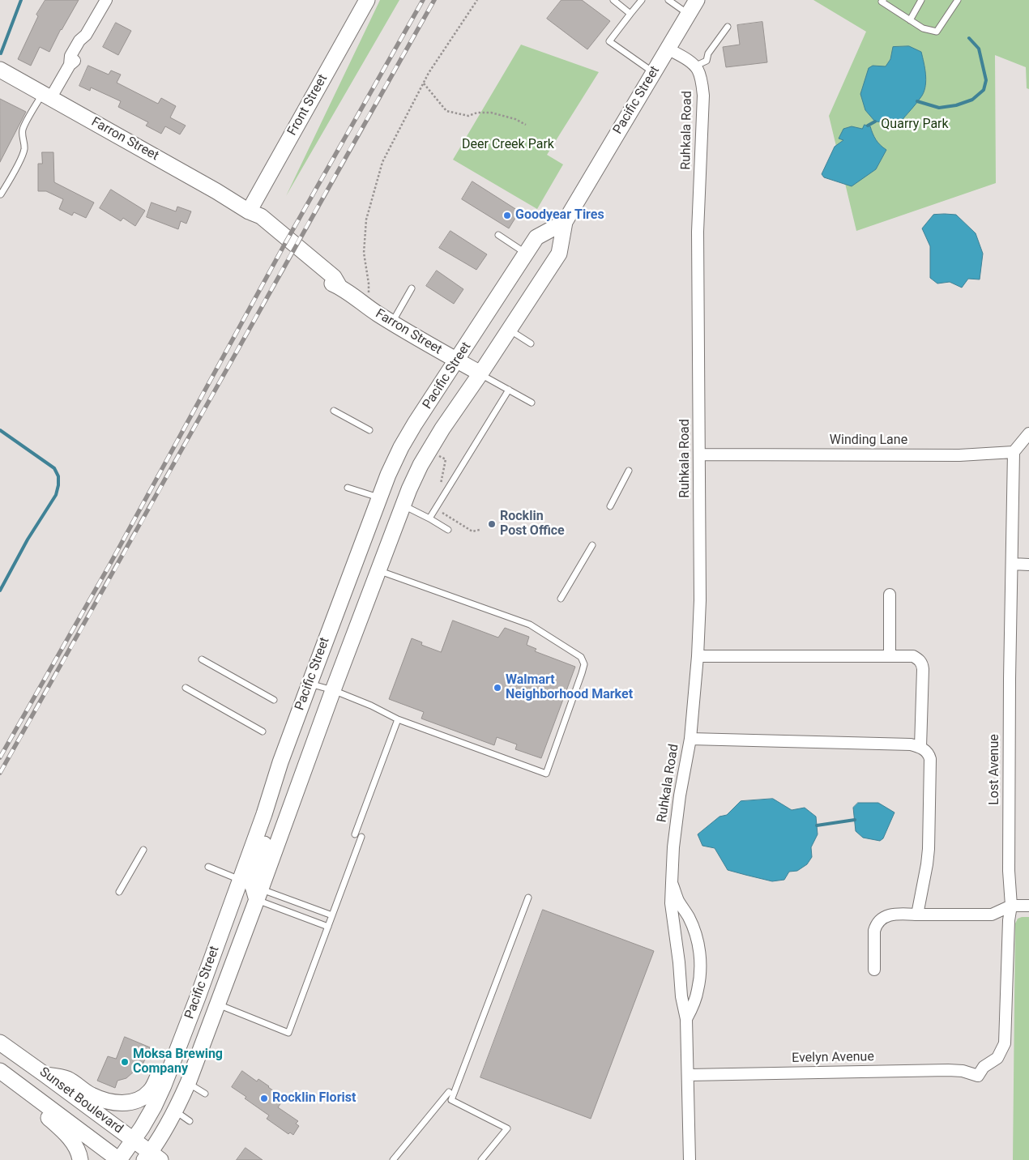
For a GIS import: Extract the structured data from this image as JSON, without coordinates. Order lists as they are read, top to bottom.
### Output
{
  "streets": {
    "main road": [
      "Pacific Street",
      "Front Street",
      "Farron Street",
      "Sunset Boulevard"
    ],
    "street": [
      "Ruhkala Road",
      "Winding Lane",
      "Lost Avenue",
      "Evelyn Avenue"
    ]
  },
  "crossings": [
    ["Pacific Street", "Farron Street"],
    ["Pacific Street", "Sunset Boulevard"],
    ["Front Street", "Farron Street"],
    ["Ruhkala Road", "Winding Lane"],
    ["Ruhkala Road", "Evelyn Avenue"],
    ["Winding Lane", "Lost Avenue"],
    ["Lost Avenue", "Evelyn Avenue"]
  ],
  "parks": ["Quarry Park", "Deer Creek Park"],
  "places": [
    "Goodyear Tires",
    "Rocklin Post Office",
    "Walmart Neighborhood Market",
    "Moksa Brewing Company",
    "Rocklin Florist"
  ]
}
